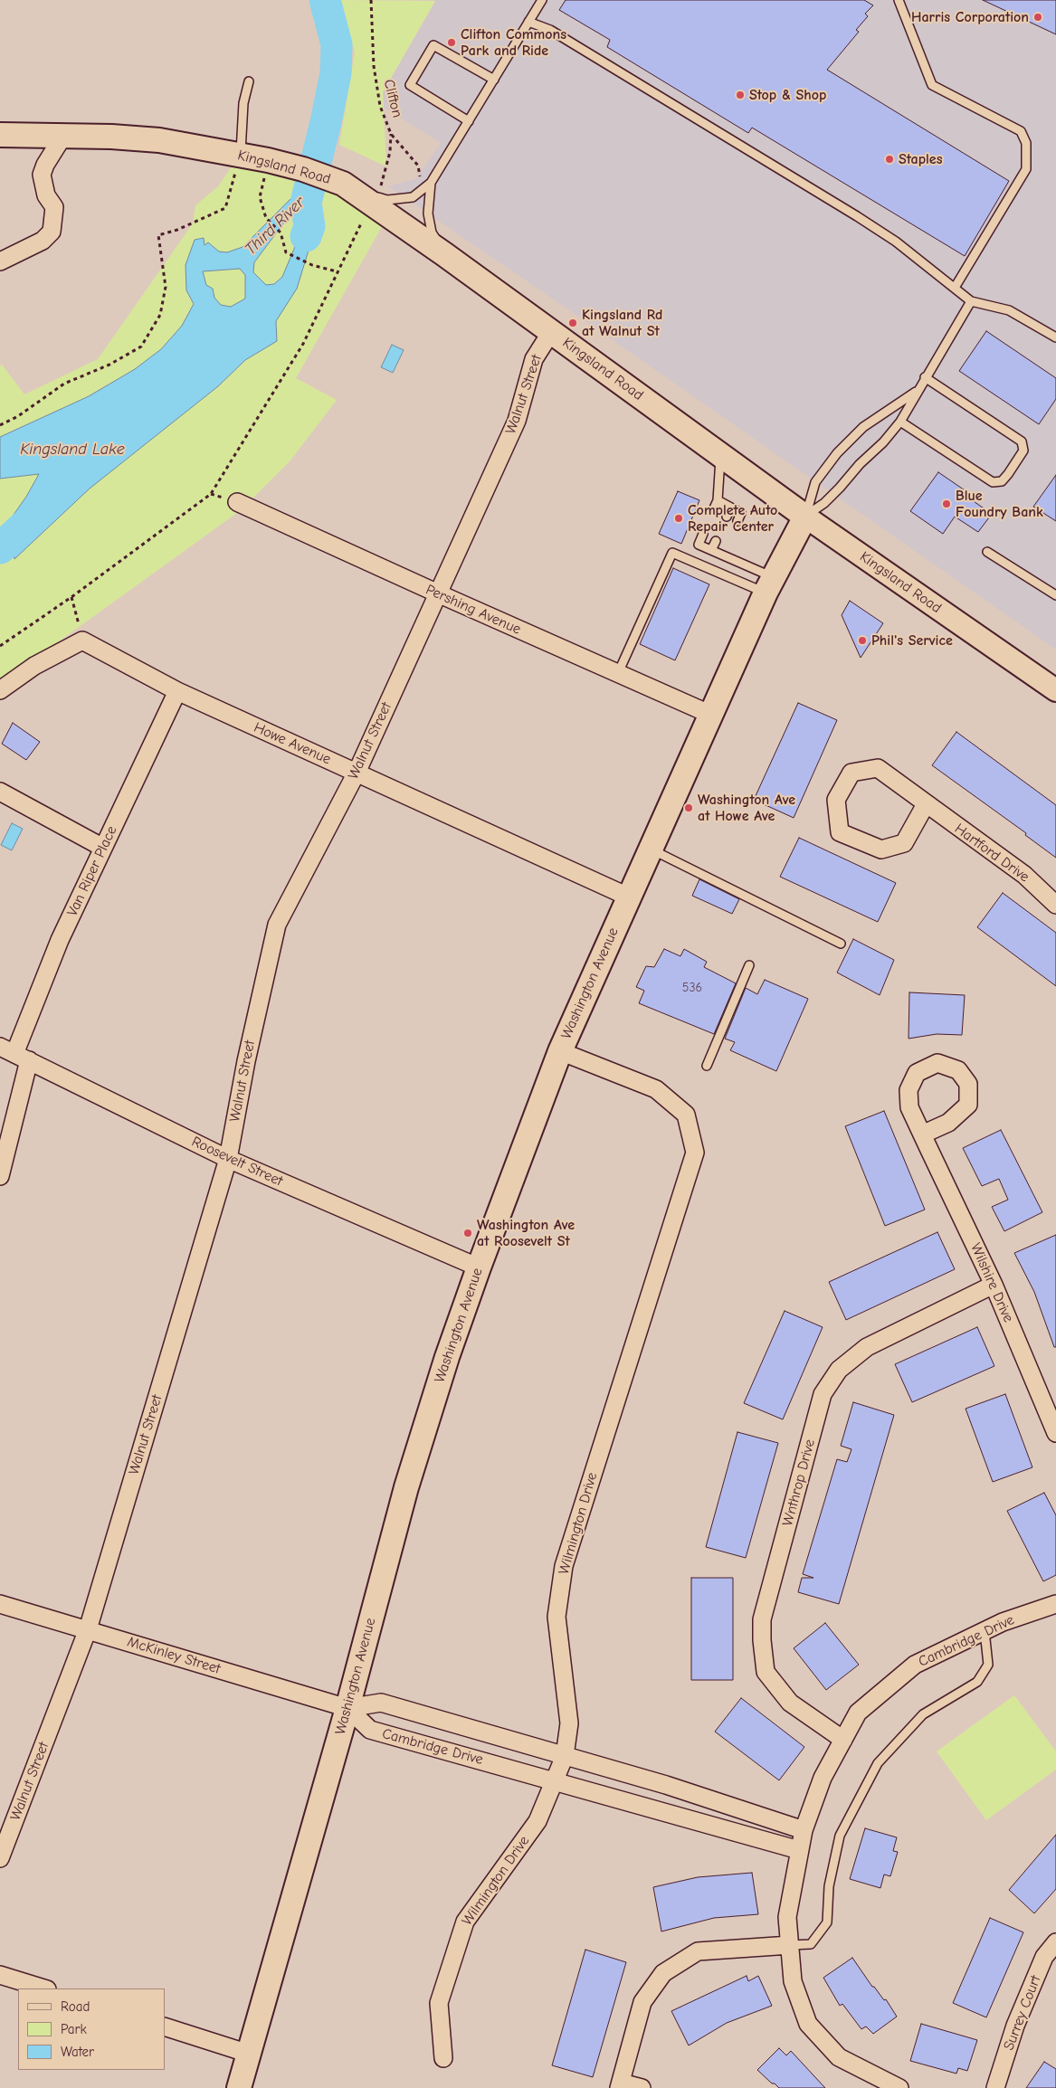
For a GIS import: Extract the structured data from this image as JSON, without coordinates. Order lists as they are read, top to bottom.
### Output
{
  "streets": {
    "main road": ["Kingsland Road", "Washington Avenue"],
    "street": [
      "Walnut Street",
      "Pershing Avenue",
      "Howe Avenue",
      "Hartford Drive",
      "Van Riper Place",
      "Roosevelt Street",
      "Wilshire Drive",
      "Wnthrop Drive",
      "Wilmington Drive",
      "Cambridge Drive",
      "McKinley Street",
      "Surrey Court"
    ],
    "path": ["Clifton"]
  },
  "crossings": [
    ["Kingsland Road", "Walnut Street"],
    ["Walnut Street", "Pershing Avenue"],
    ["Walnut Street", "Howe Avenue"],
    ["Walnut Street", "Roosevelt Street"],
    ["Walnut Street", "McKinley Street"],
    ["Pershing Avenue", "Washington Avenue"],
    ["Howe Avenue", "Van Riper Place"],
    ["Howe Avenue", "Washington Avenue"],
    ["Van Riper Place", "Roosevelt Street"],
    ["Washington Avenue", "Roosevelt Street"],
    ["Washington Avenue", "Wilmington Drive"],
    ["Washington Avenue", "Cambridge Drive"],
    ["Washington Avenue", "McKinley Street"],
    ["Wilshire Drive", "Wnthrop Drive"],
    ["Wnthrop Drive", "Cambridge Drive"],
    ["Wilmington Drive", "Cambridge Drive"],
    ["Cambridge Drive", "McKinley Street"]
  ],
  "water": ["Third River", "Kingsland Lake"],
  "places": [
    "Harris Corporation",
    "Clifton Commons Park and Ride",
    "Stop & Shop",
    "Staples",
    "Kingsland Rd at Walnut St",
    "Blue Foundry Bank",
    "Complete Auto Repair Center",
    "Phil's Service",
    "Washington Ave at Howe Ave",
    "Washington Ave at Roosevelt St"
  ],
  "house_numbers": ["536"],
  "legend": ["Road", "Park", "Water"]
}
